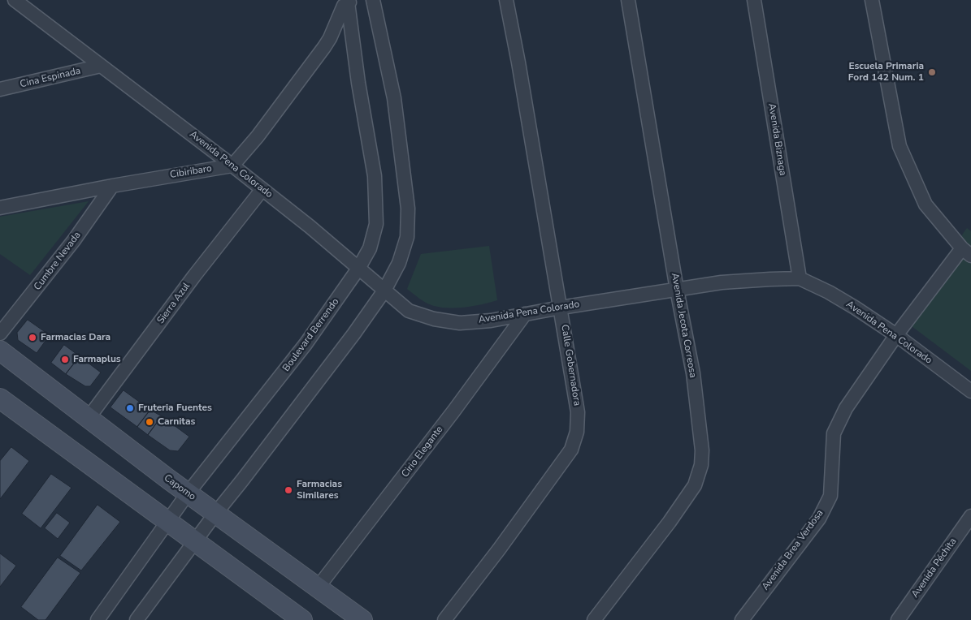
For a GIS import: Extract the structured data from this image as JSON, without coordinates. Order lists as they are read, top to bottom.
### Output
{
  "streets": {
    "main road": ["Capomo"],
    "street": [
      "Cina Espinada",
      "Avenida Biznaga",
      "Avenida Pena Colorado",
      "Cibiribaro",
      "Cumbre Nevada",
      "Sierra Azul",
      "Avenida Jecota Correosa",
      "Boulevard Berrendo",
      "Calle Gobernadora",
      "Cirio Elegante",
      "Avenida Brea Verdosa",
      "Avenida Péchita"
    ]
  },
  "crossings": [
    ["Cina Espinada", "Avenida Pena Colorado"],
    ["Avenida Biznaga", "Avenida Pena Colorado"],
    ["Avenida Pena Colorado", "Cibiribaro"],
    ["Avenida Pena Colorado", "Sierra Azul"],
    ["Avenida Pena Colorado", "Avenida Jecota Correosa"],
    ["Avenida Pena Colorado", "Boulevard Berrendo"],
    ["Avenida Pena Colorado", "Calle Gobernadora"],
    ["Avenida Pena Colorado", "Cirio Elegante"],
    ["Avenida Pena Colorado", "Avenida Brea Verdosa"],
    ["Cibiribaro", "Cumbre Nevada"],
    ["Sierra Azul", "Capomo"],
    ["Boulevard Berrendo", "Capomo"],
    ["Cirio Elegante", "Capomo"]
  ],
  "places": [
    "Escuela Primaria Ford 142 Num. 1",
    "Farmacias Dara",
    "Farmaplus",
    "Fruteria Fuentes",
    "Carnitas",
    "Farmacias Similares"
  ]
}
